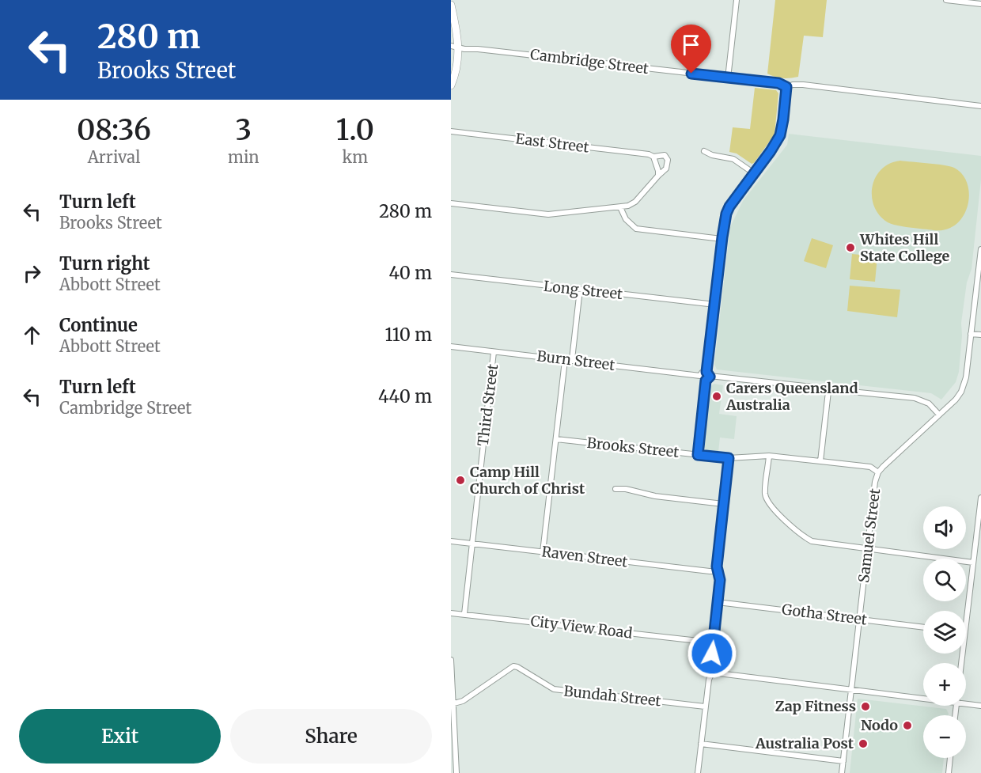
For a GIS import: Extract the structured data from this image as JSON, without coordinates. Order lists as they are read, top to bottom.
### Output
{
  "streets": {
    "street": [
      "Cambridge Street",
      "East Street",
      "Long Street",
      "Burn Street",
      "Third Street",
      "Brooks Street",
      "Samuel Street",
      "Raven Street",
      "Gotha Street",
      "City View Road",
      "Bundah Street"
    ]
  },
  "crossings": [
    ["Burn Street", "Third Street"],
    ["Third Street", "Raven Street"],
    ["Third Street", "City View Road"],
    ["Brooks Street", "Samuel Street"],
    ["Samuel Street", "Gotha Street"]
  ],
  "places": [
    "Whites Hill State College",
    "Carers Queensland Australia",
    "Camp Hill Church of Christ",
    "Zap Fitness",
    "Nodo",
    "Australia Post"
  ],
  "page": {
    "turn": ["280 m", "Brooks Street"],
    "eta": [
      "08:36",
      "Arrival",
      "3",
      "min",
      "1.0",
      "km"
    ],
    "list": [
      {
        "name": "Turn left",
        "note": "Brooks Street",
        "value": "280 m"
      },
      {
        "name": "Turn right",
        "note": "Abbott Street",
        "value": "40 m"
      },
      {
        "name": "Continue",
        "note": "Abbott Street",
        "value": "110 m"
      },
      {
        "name": "Turn left",
        "note": "Cambridge Street",
        "value": "440 m"
      }
    ],
    "map_buttons": ["+", "−"],
    "buttons": ["Exit", "Share"]
  }
}
